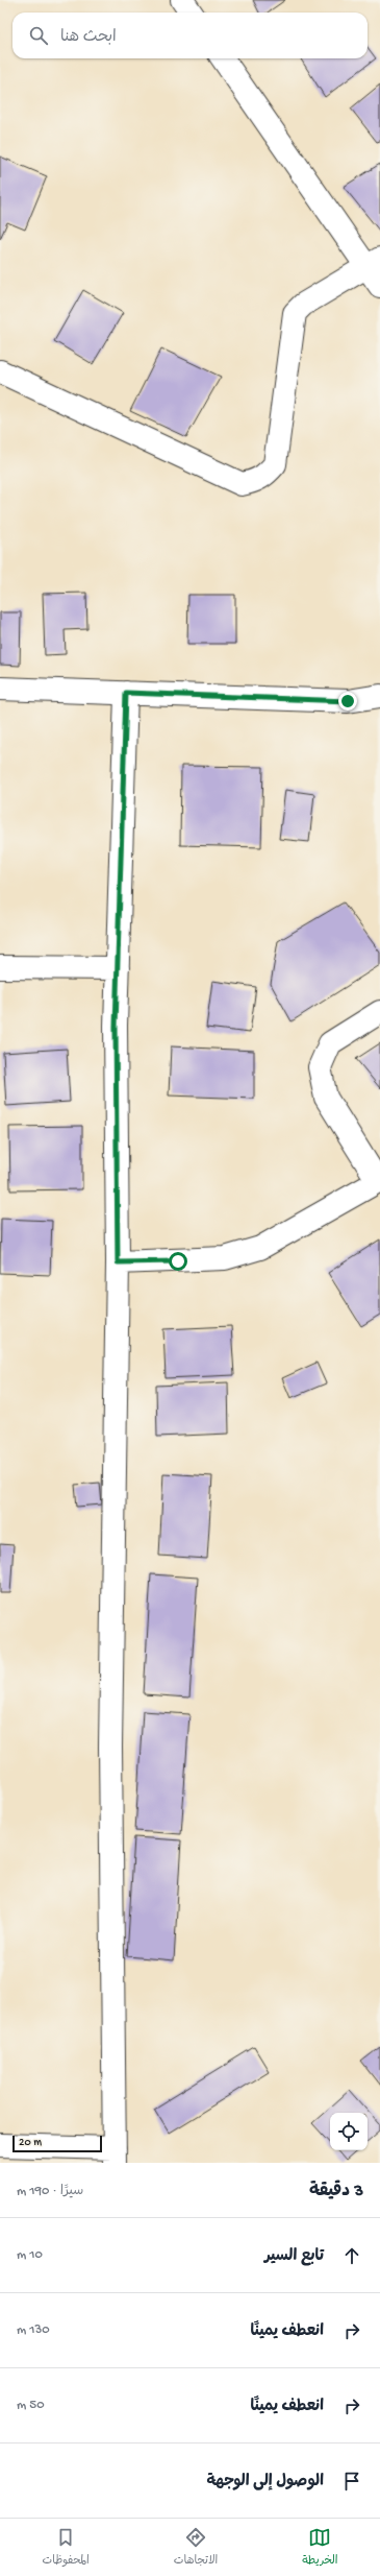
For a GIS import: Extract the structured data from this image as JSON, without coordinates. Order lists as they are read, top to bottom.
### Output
{
  "scale_bar": "20 m",
  "page": {
    "search": "ابحث هنا",
    "scale": "20 m",
    "heading": ["3 دقيقة", "سيرًا · 190 m"],
    "list": [
      ["تابع السير", "10 m"],
      ["انعطف يمينًا", "130 m"],
      ["انعطف يمينًا", "50 m"],
      "الوصول إلى الوجهة"
    ],
    "nav": ["الخريطة", "الاتجاهات", "المحفوظات"]
  }
}
